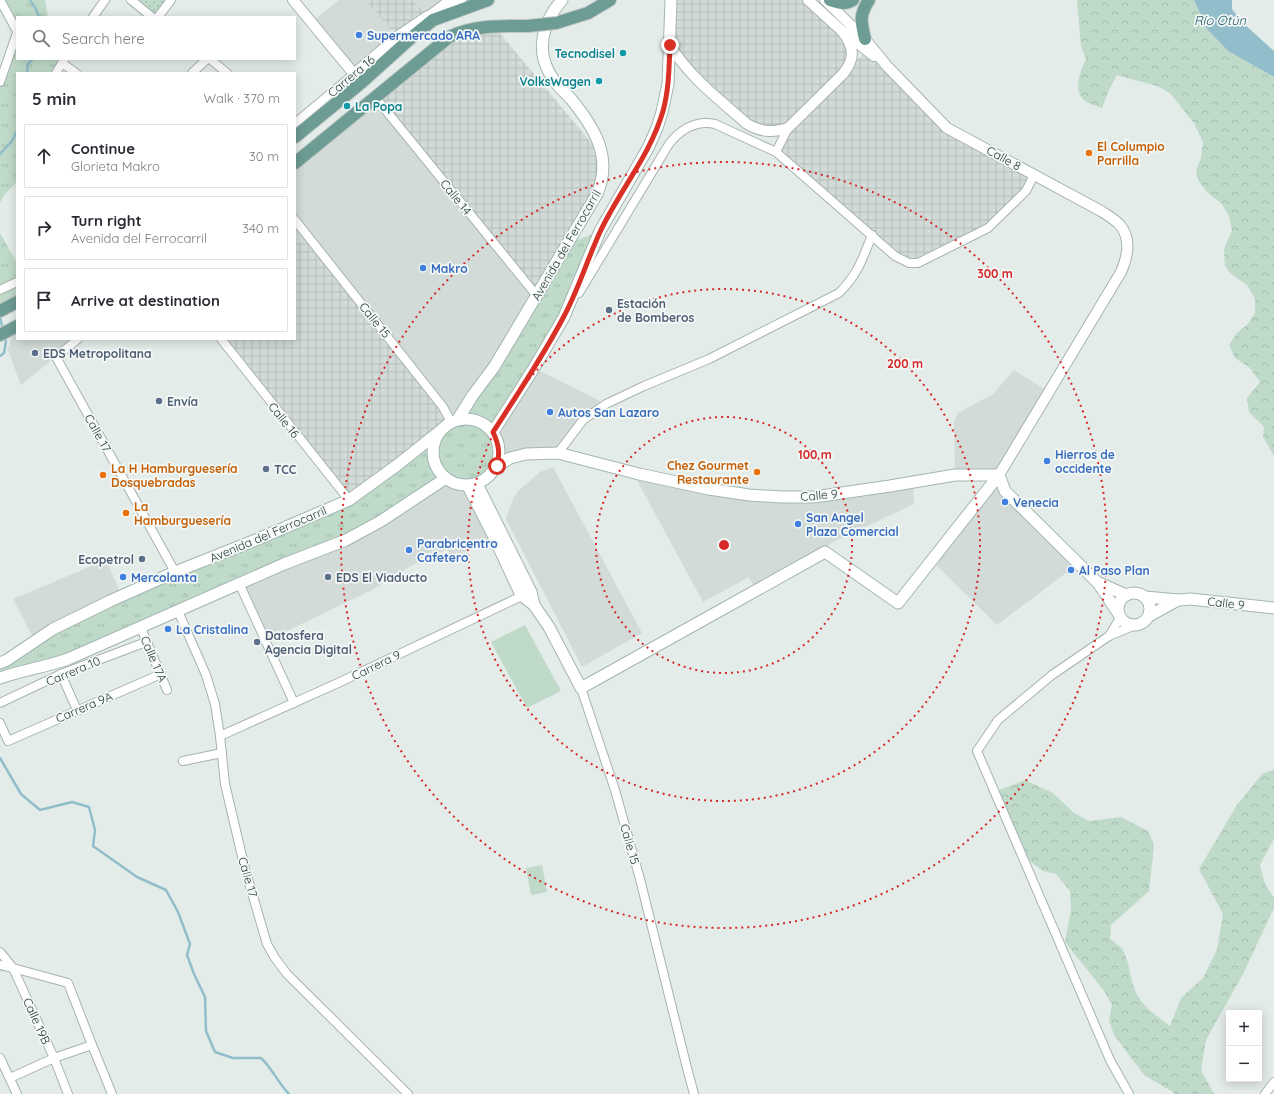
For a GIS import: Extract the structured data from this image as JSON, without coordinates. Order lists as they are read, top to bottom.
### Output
{
  "streets": {
    "main road": ["Avenida del Ferrocarril", "Calle 15", "Calle 9"],
    "street": [
      "Carrera 16",
      "Calle 8",
      "Calle 14",
      "Calle 16",
      "Calle 17",
      "Calle 17A",
      "Carrera 9",
      "Carrera 10",
      "Carrera 9A",
      "Calle 19B"
    ]
  },
  "crossings": [
    ["Calle 8", "Calle 9"],
    ["Calle 14", "Avenida del Ferrocarril"],
    ["Avenida del Ferrocarril", "Calle 15"],
    ["Avenida del Ferrocarril", "Calle 16"],
    ["Avenida del Ferrocarril", "Calle 17"],
    ["Avenida del Ferrocarril", "Calle 9"],
    ["Calle 15", "Calle 9"],
    ["Calle 15", "Carrera 9"],
    ["Calle 17", "Carrera 9"],
    ["Calle 17A", "Carrera 10"],
    ["Calle 17A", "Carrera 9A"]
  ],
  "water": ["Río Otún"],
  "places": [
    "Supermercado ARA",
    "Tecnodisel",
    "VolksWagen",
    "La Popa",
    "El Columpio Parrilla",
    "Makro",
    "Estación de Bomberos",
    "EDS Metropolitana",
    "Envía",
    "Autos San Lazaro",
    "Hierros de occidente",
    "TCC",
    "Chez Gourmet Restaurante",
    "La H Hamburguesería Dosquebradas",
    "Venecia",
    "La Hamburguesería",
    "San Angel Plaza Comercial",
    "Parabricentro Cafetero",
    "Ecopetrol",
    "Al Paso Plan",
    "Mercolanta",
    "EDS El Viaducto",
    "La Cristalina",
    "Datosfera Agencia Digital"
  ],
  "page": {
    "search": "Search here",
    "heading": ["5 min", "Walk · 370 m"],
    "list": [
      ["Continue", "Glorieta Makro", "30 m"],
      ["Turn right", "Avenida del Ferrocarril", "340 m"],
      "Arrive at destination"
    ],
    "map_buttons": ["+", "−"]
  },
  "rings": ["300 m", "200 m", "100 m"]
}
